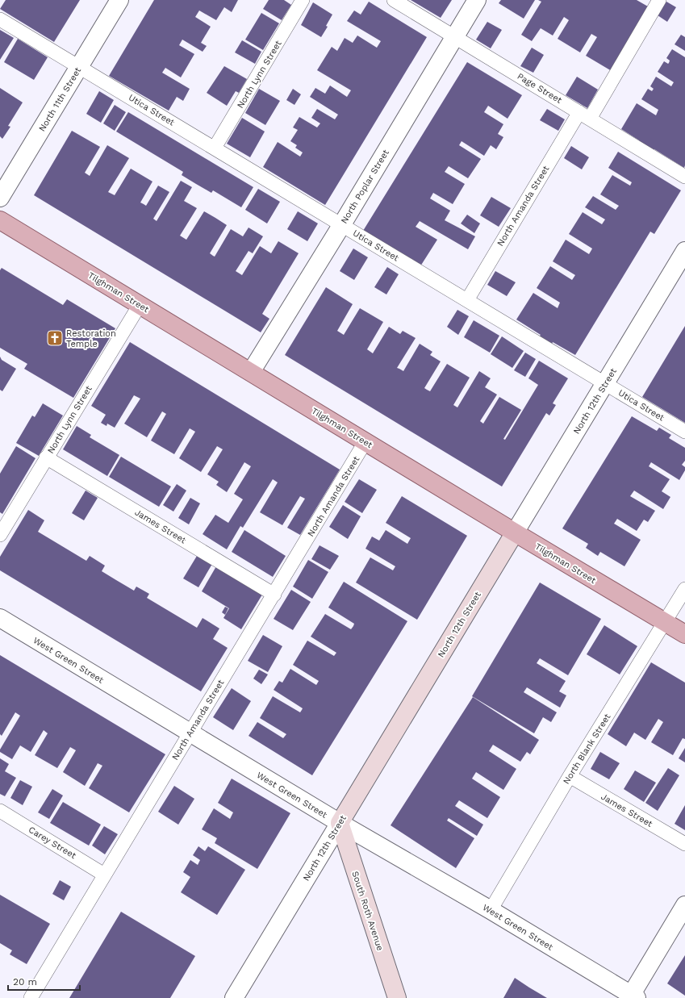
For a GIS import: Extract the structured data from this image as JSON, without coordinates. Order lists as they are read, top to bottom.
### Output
{
  "streets": {
    "main road": ["Tilghman Street", "North 12th Street", "South Roth Avenue"],
    "street": ["North 11th Street", "North Poplar Street", "West Green Street"],
    "lane": [
      "North Lynn Street",
      "Page Street",
      "Utica Street",
      "North Amanda Street",
      "James Street",
      "North Blank Street",
      "Carey Street"
    ]
  },
  "crossings": [
    ["North Lynn Street", "Utica Street"],
    ["North Lynn Street", "Tilghman Street"],
    ["North Lynn Street", "James Street"],
    ["Page Street", "North Poplar Street"],
    ["Page Street", "North Amanda Street"],
    ["North 11th Street", "Utica Street"],
    ["Utica Street", "North Poplar Street"],
    ["Utica Street", "North Amanda Street"],
    ["Utica Street", "North 12th Street"],
    ["North Poplar Street", "Tilghman Street"],
    ["North Amanda Street", "Tilghman Street"],
    ["North Amanda Street", "James Street"],
    ["North Amanda Street", "West Green Street"],
    ["North Amanda Street", "Carey Street"],
    ["Tilghman Street", "North 12th Street"],
    ["Tilghman Street", "North Blank Street"],
    ["North 12th Street", "West Green Street"],
    ["North 12th Street", "South Roth Avenue"],
    ["James Street", "North Blank Street"],
    ["West Green Street", "North Blank Street"],
    ["West Green Street", "South Roth Avenue"]
  ],
  "places": {
    "church": ["Restoration Temple"]
  },
  "scale_bar": "20 m"
}
